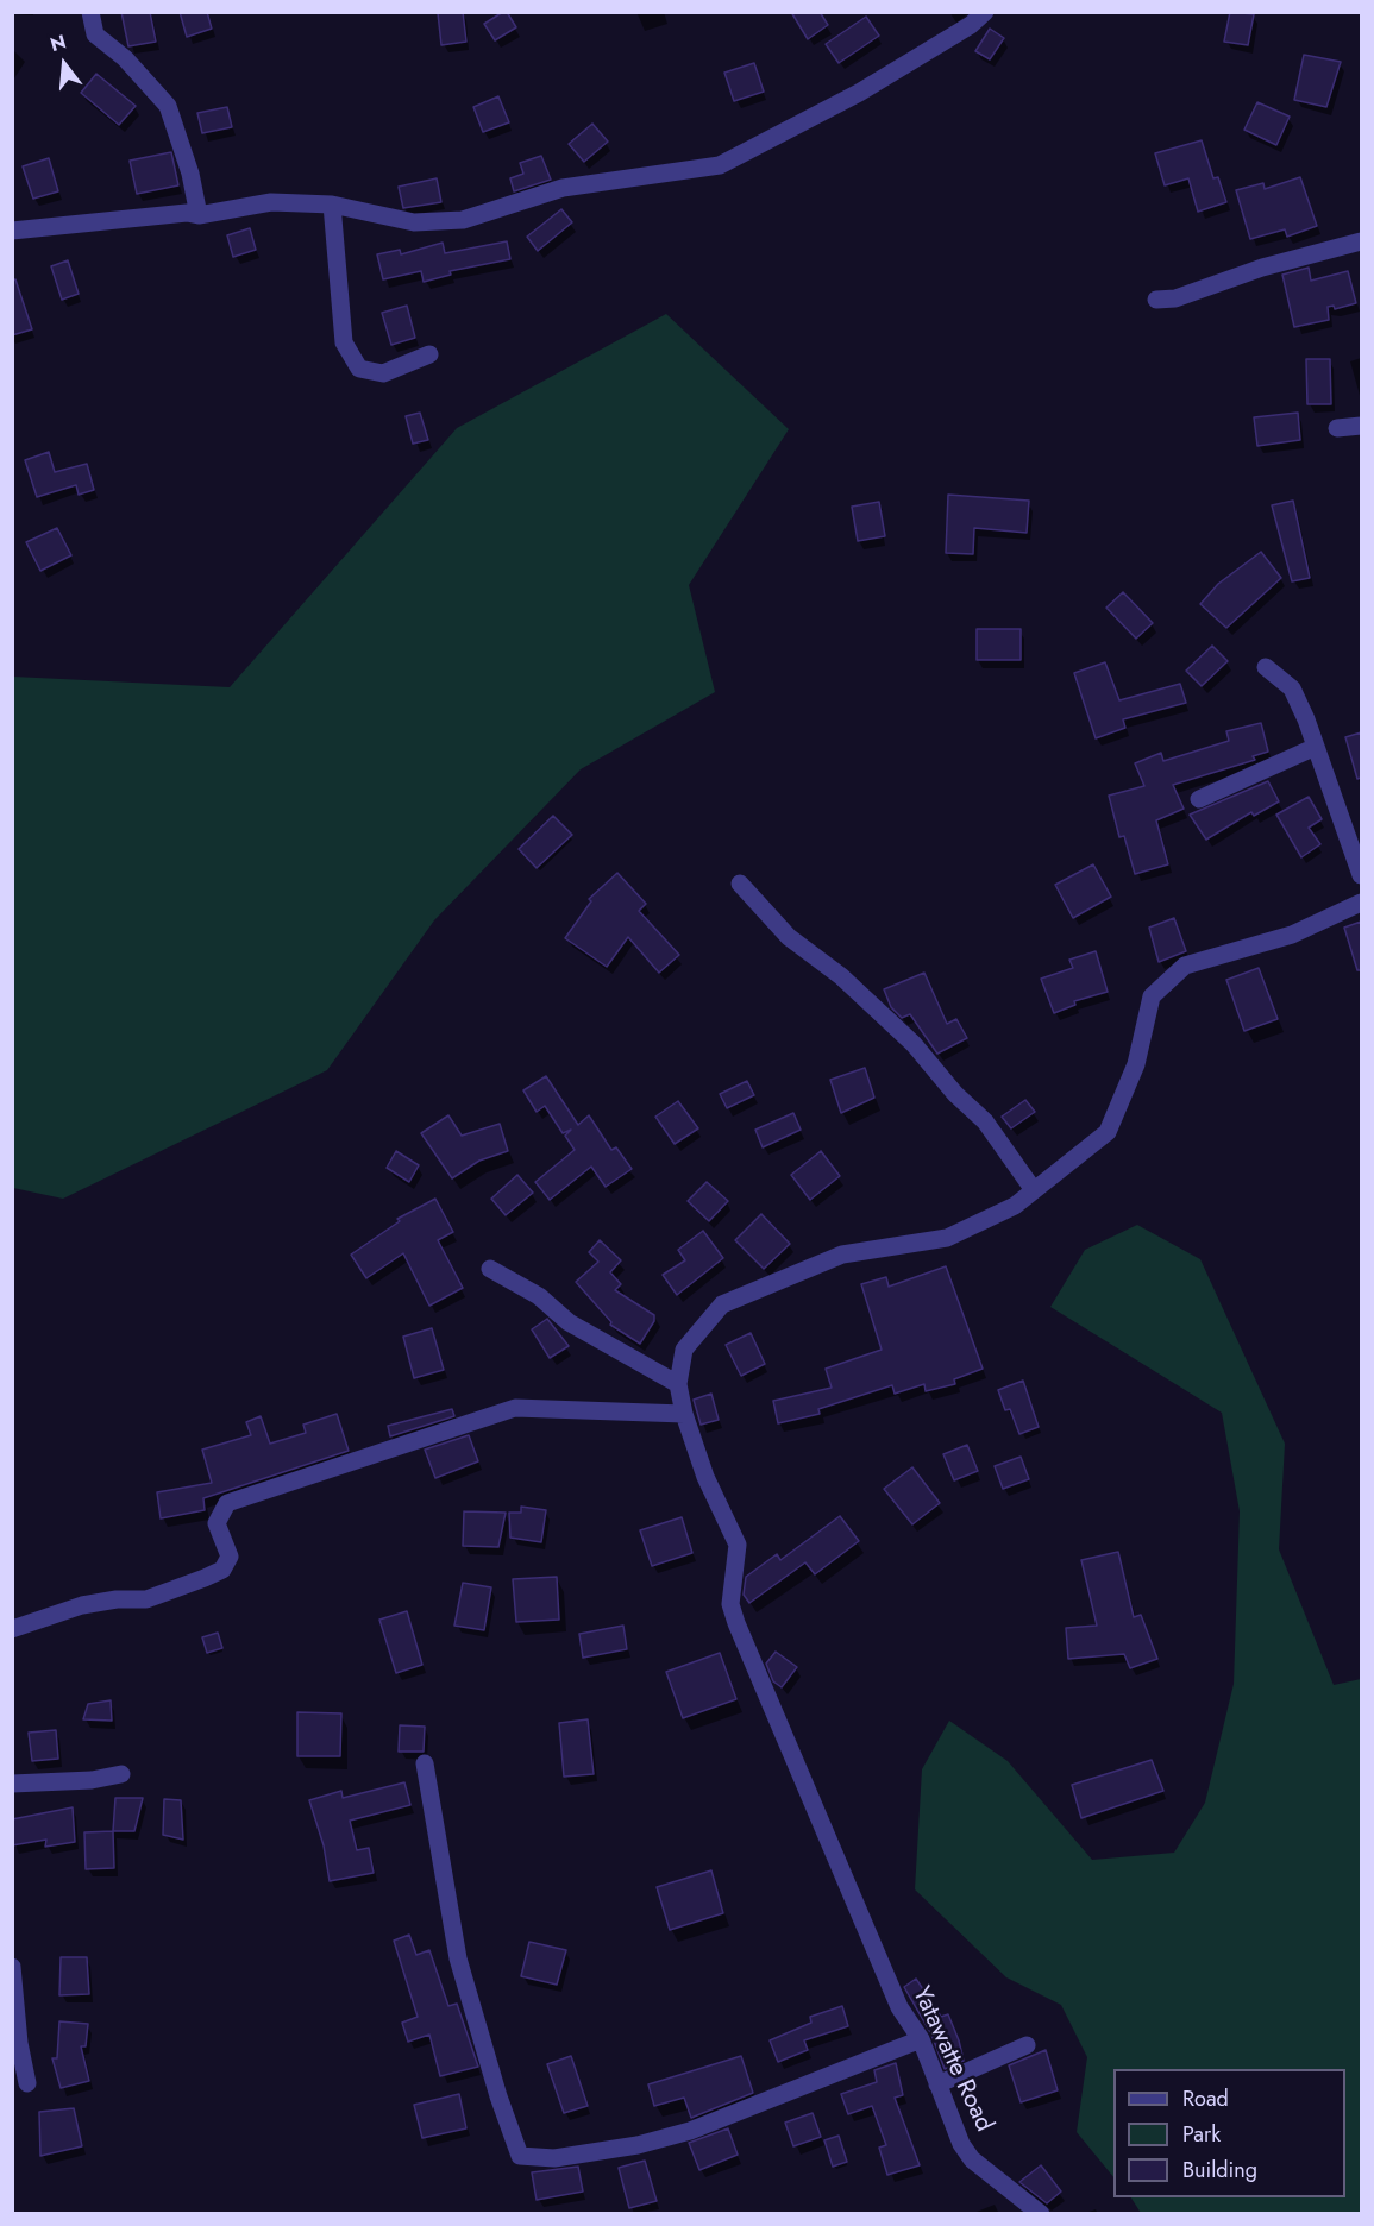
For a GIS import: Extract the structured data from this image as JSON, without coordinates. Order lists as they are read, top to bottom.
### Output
{
  "streets": {
    "street": ["Yatawatte Road"]
  },
  "legend": ["Road", "Park", "Building"],
  "north": "top"
}
